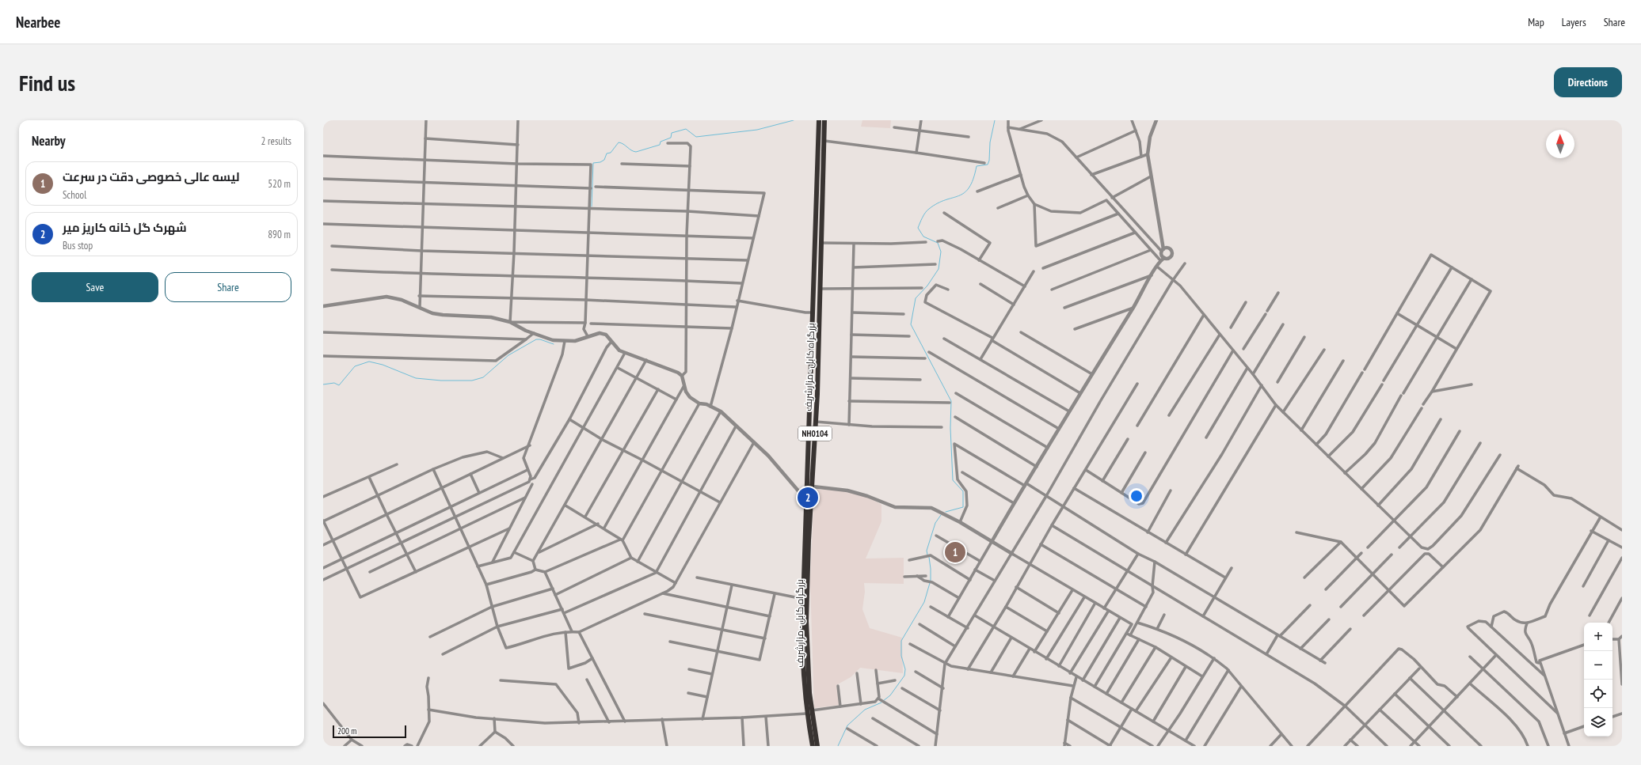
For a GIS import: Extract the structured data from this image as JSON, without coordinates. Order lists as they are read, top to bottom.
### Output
{
  "streets": {
    "highway": ["بزرگراه کابل - مزارشریف", "NH0104"]
  },
  "scale_bar": "200 m",
  "north": "top",
  "page": {
    "header": "Nearbee",
    "nav": ["Map", "Layers", "Share"],
    "buttons": [
      "Directions",
      ["Save", "Share"]
    ],
    "title": "Find us",
    "heading": ["Nearby", "2 results"],
    "list": [
      {
        "mark": "1",
        "name": "لیسه عالی خصوصی دقت در سرعت",
        "note": "School",
        "value": "520 m"
      },
      {
        "mark": "2",
        "name": "شهرک گل خانه کاریز میر",
        "note": "Bus stop",
        "value": "890 m"
      }
    ],
    "pins": ["2", "1"],
    "map_buttons": ["+", "−"],
    "scale": "200 m"
  }
}
